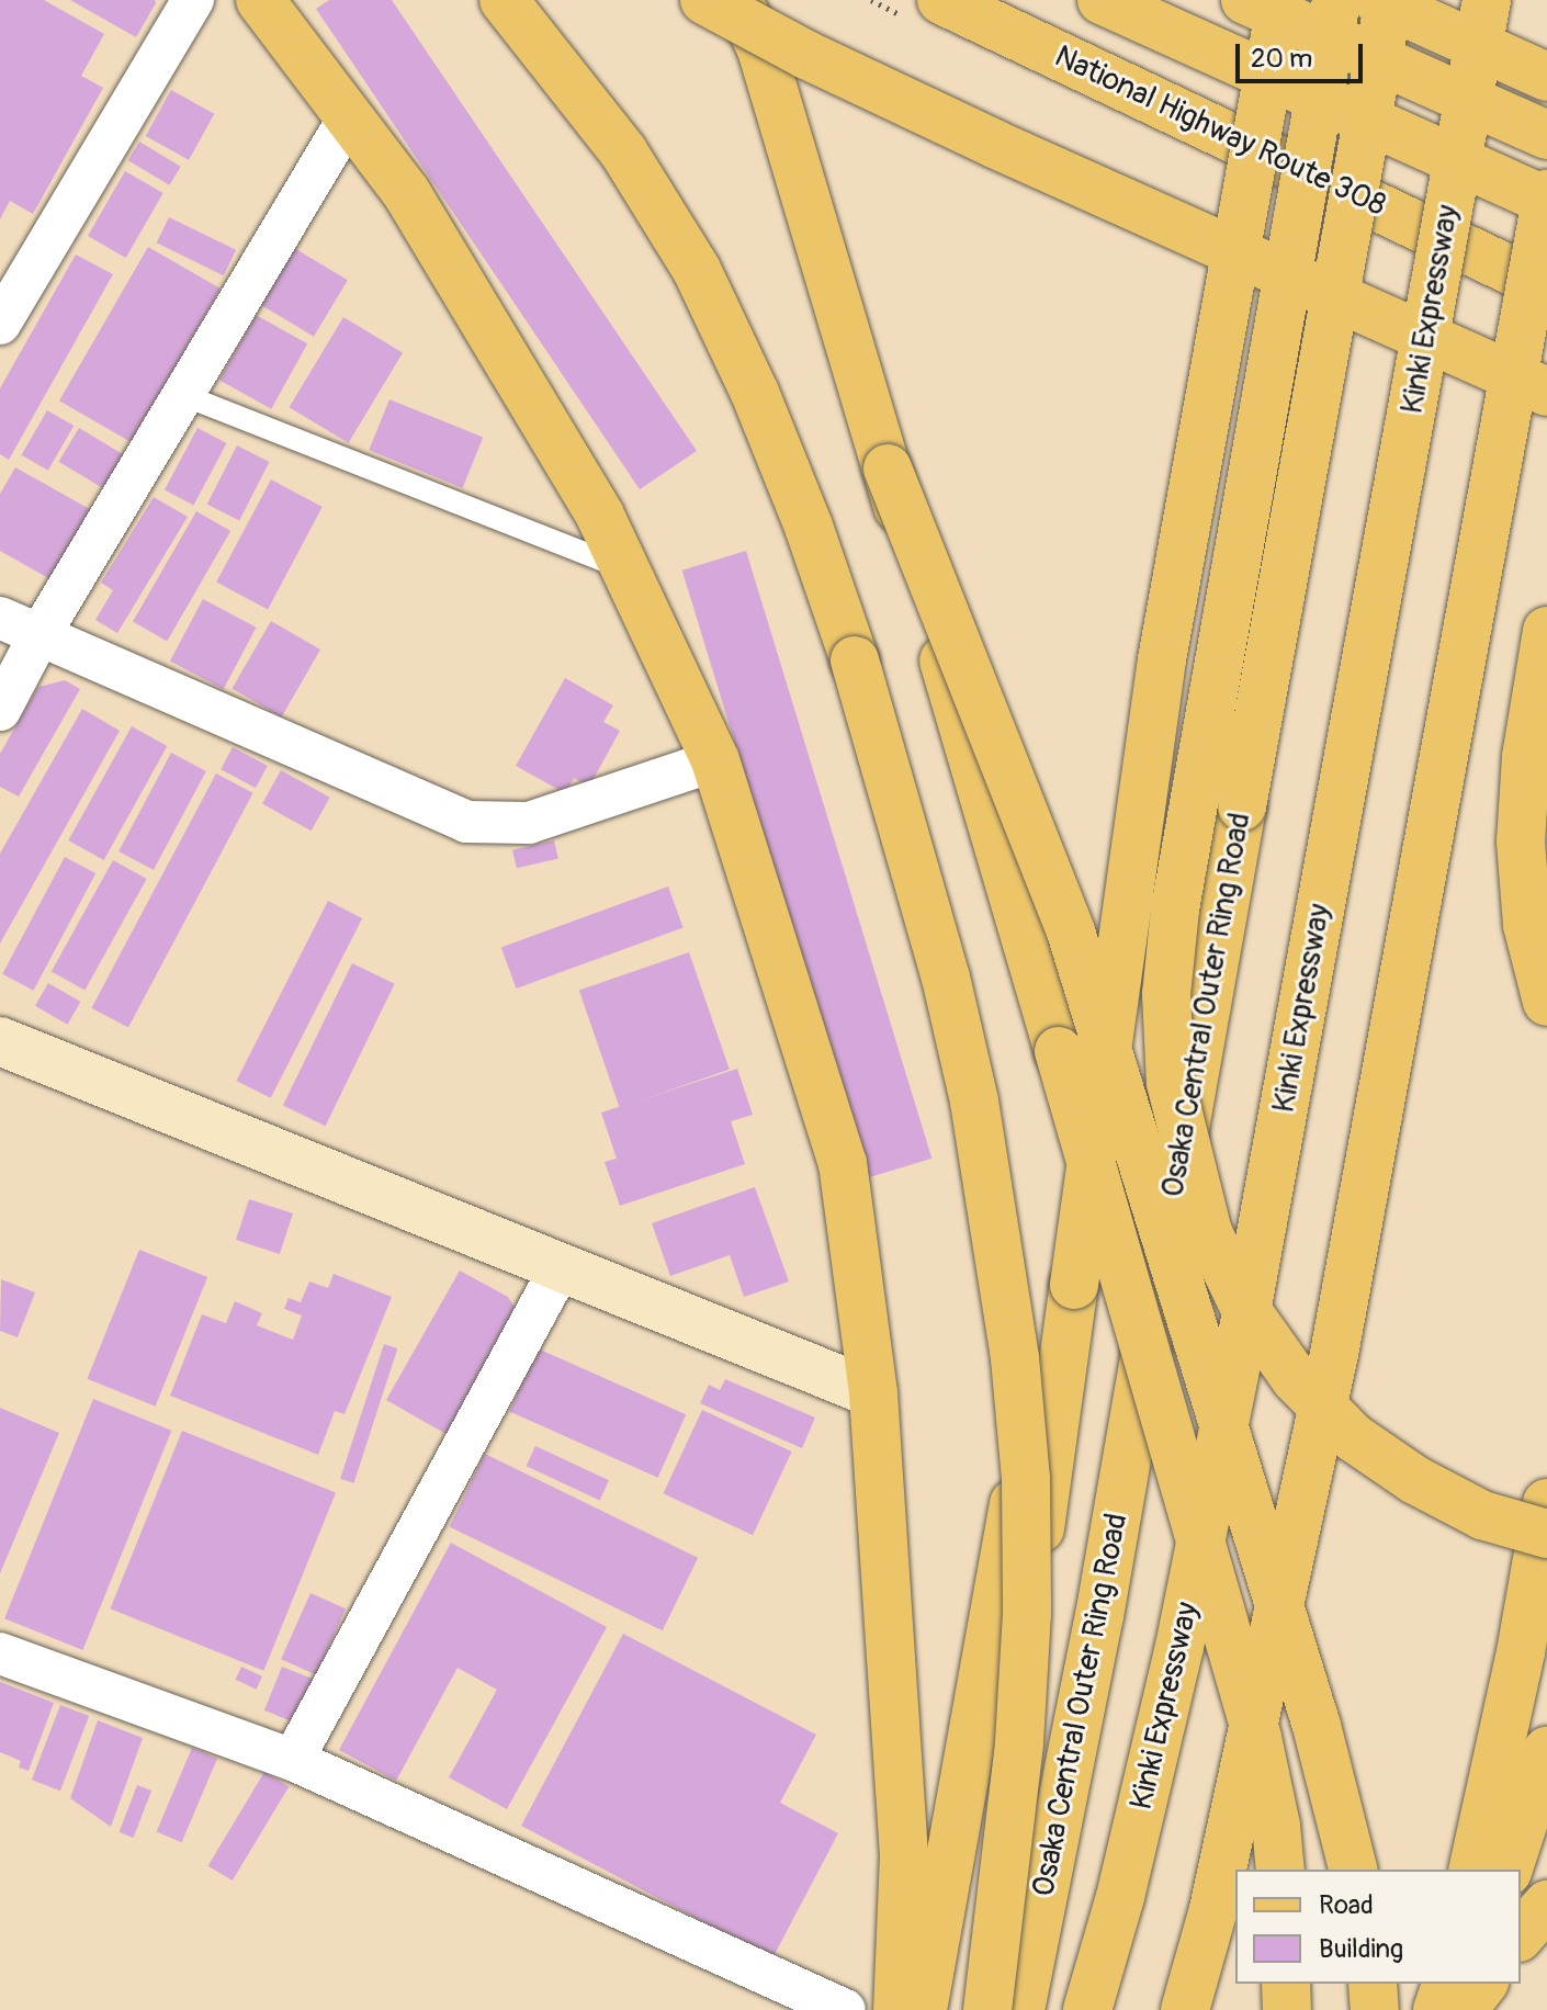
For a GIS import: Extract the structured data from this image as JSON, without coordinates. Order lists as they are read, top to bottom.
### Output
{
  "streets": {
    "main road": ["National Highway Route 308", "Kinki Expressway", "Osaka Central Outer Ring Road"]
  },
  "legend": ["Road", "Building"],
  "scale_bar": "20 m"
}
